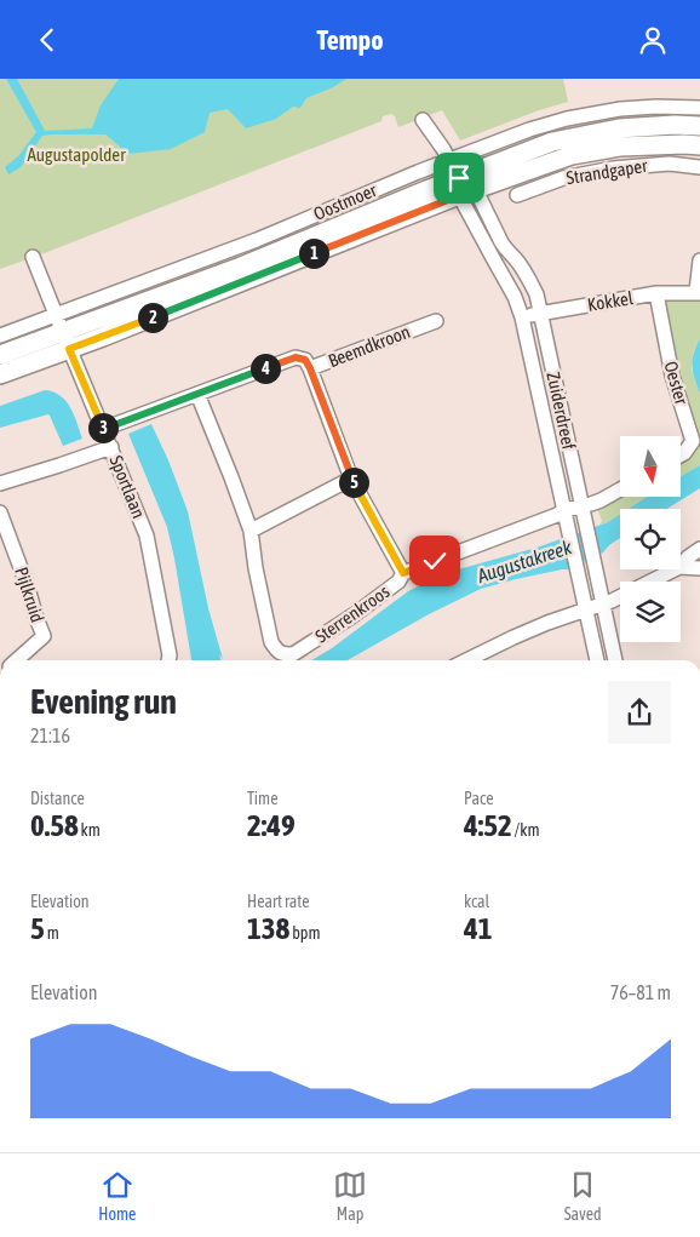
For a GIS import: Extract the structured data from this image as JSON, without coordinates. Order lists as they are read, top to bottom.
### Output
{
  "streets": {
    "street": [
      "Strandgaper",
      "Oostmoer",
      "Kokkel",
      "Beemdkroon",
      "Oester",
      "Zuiderdreef",
      "Sportlaan",
      "Pijlkruid",
      "Sterrenkroos"
    ]
  },
  "crossings": [
    ["Oostmoer", "Zuiderdreef"],
    ["Oostmoer", "Sportlaan"],
    ["Kokkel", "Oester"],
    ["Kokkel", "Zuiderdreef"],
    ["Beemdkroon", "Sportlaan"],
    ["Beemdkroon", "Sterrenkroos"]
  ],
  "water": ["Augustakreek"],
  "parks": ["Augustapolder"],
  "north": "bottom",
  "page": {
    "header": "Tempo",
    "pins": [
      "1",
      "2",
      "4",
      "3",
      "5"
    ],
    "heading": ["Evening run", "21:16"],
    "stats": [
      ["Distance", "0.58 km"],
      ["Time", "2:49"],
      ["Pace", "4:52 /km"],
      ["Elevation", "5 m"],
      ["Heart rate", "138 bpm"],
      ["kcal", "41"]
    ],
    "chart": ["Elevation", "76–81 m"],
    "tabs": ["Home", "Map", "Saved"]
  }
}
